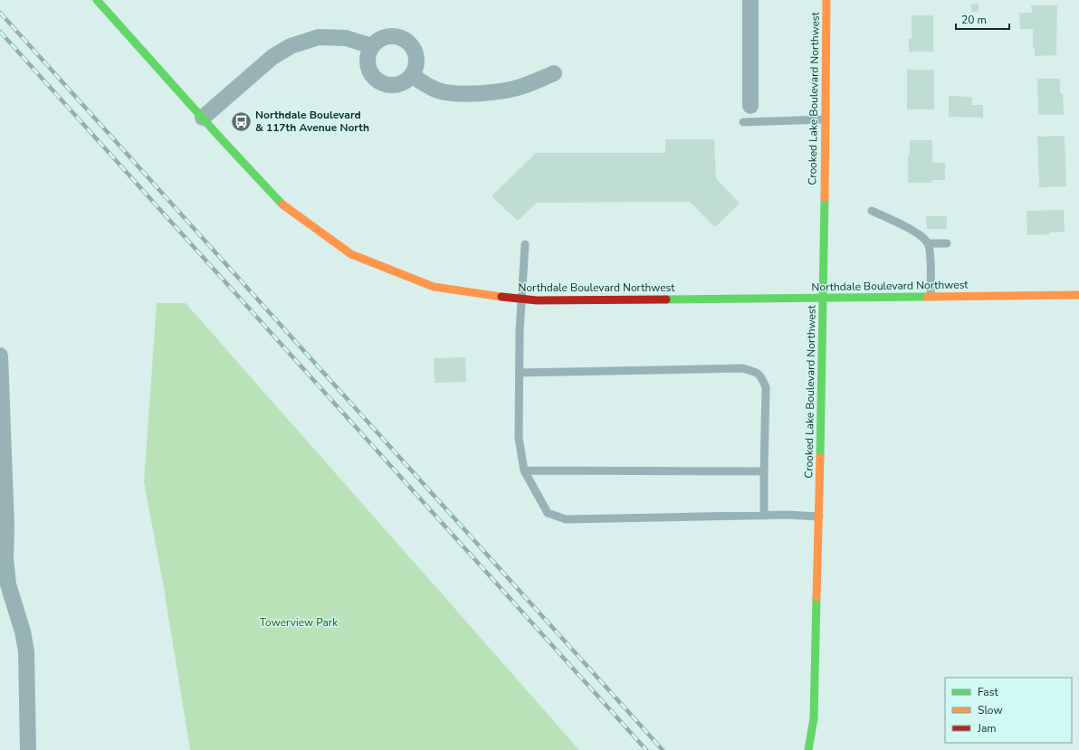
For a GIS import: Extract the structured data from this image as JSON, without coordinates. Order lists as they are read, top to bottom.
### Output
{
  "streets": {
    "street": ["Crooked Lake Boulevard Northwest", "Northdale Boulevard Northwest"]
  },
  "crossings": [
    ["Crooked Lake Boulevard Northwest", "Northdale Boulevard Northwest"]
  ],
  "parks": ["Towerview Park"],
  "places": {
    "bus stop": ["Northdale Boulevard & 117th Avenue North"]
  },
  "legend": ["Fast", "Slow", "Jam"],
  "scale_bar": "20 m"
}
